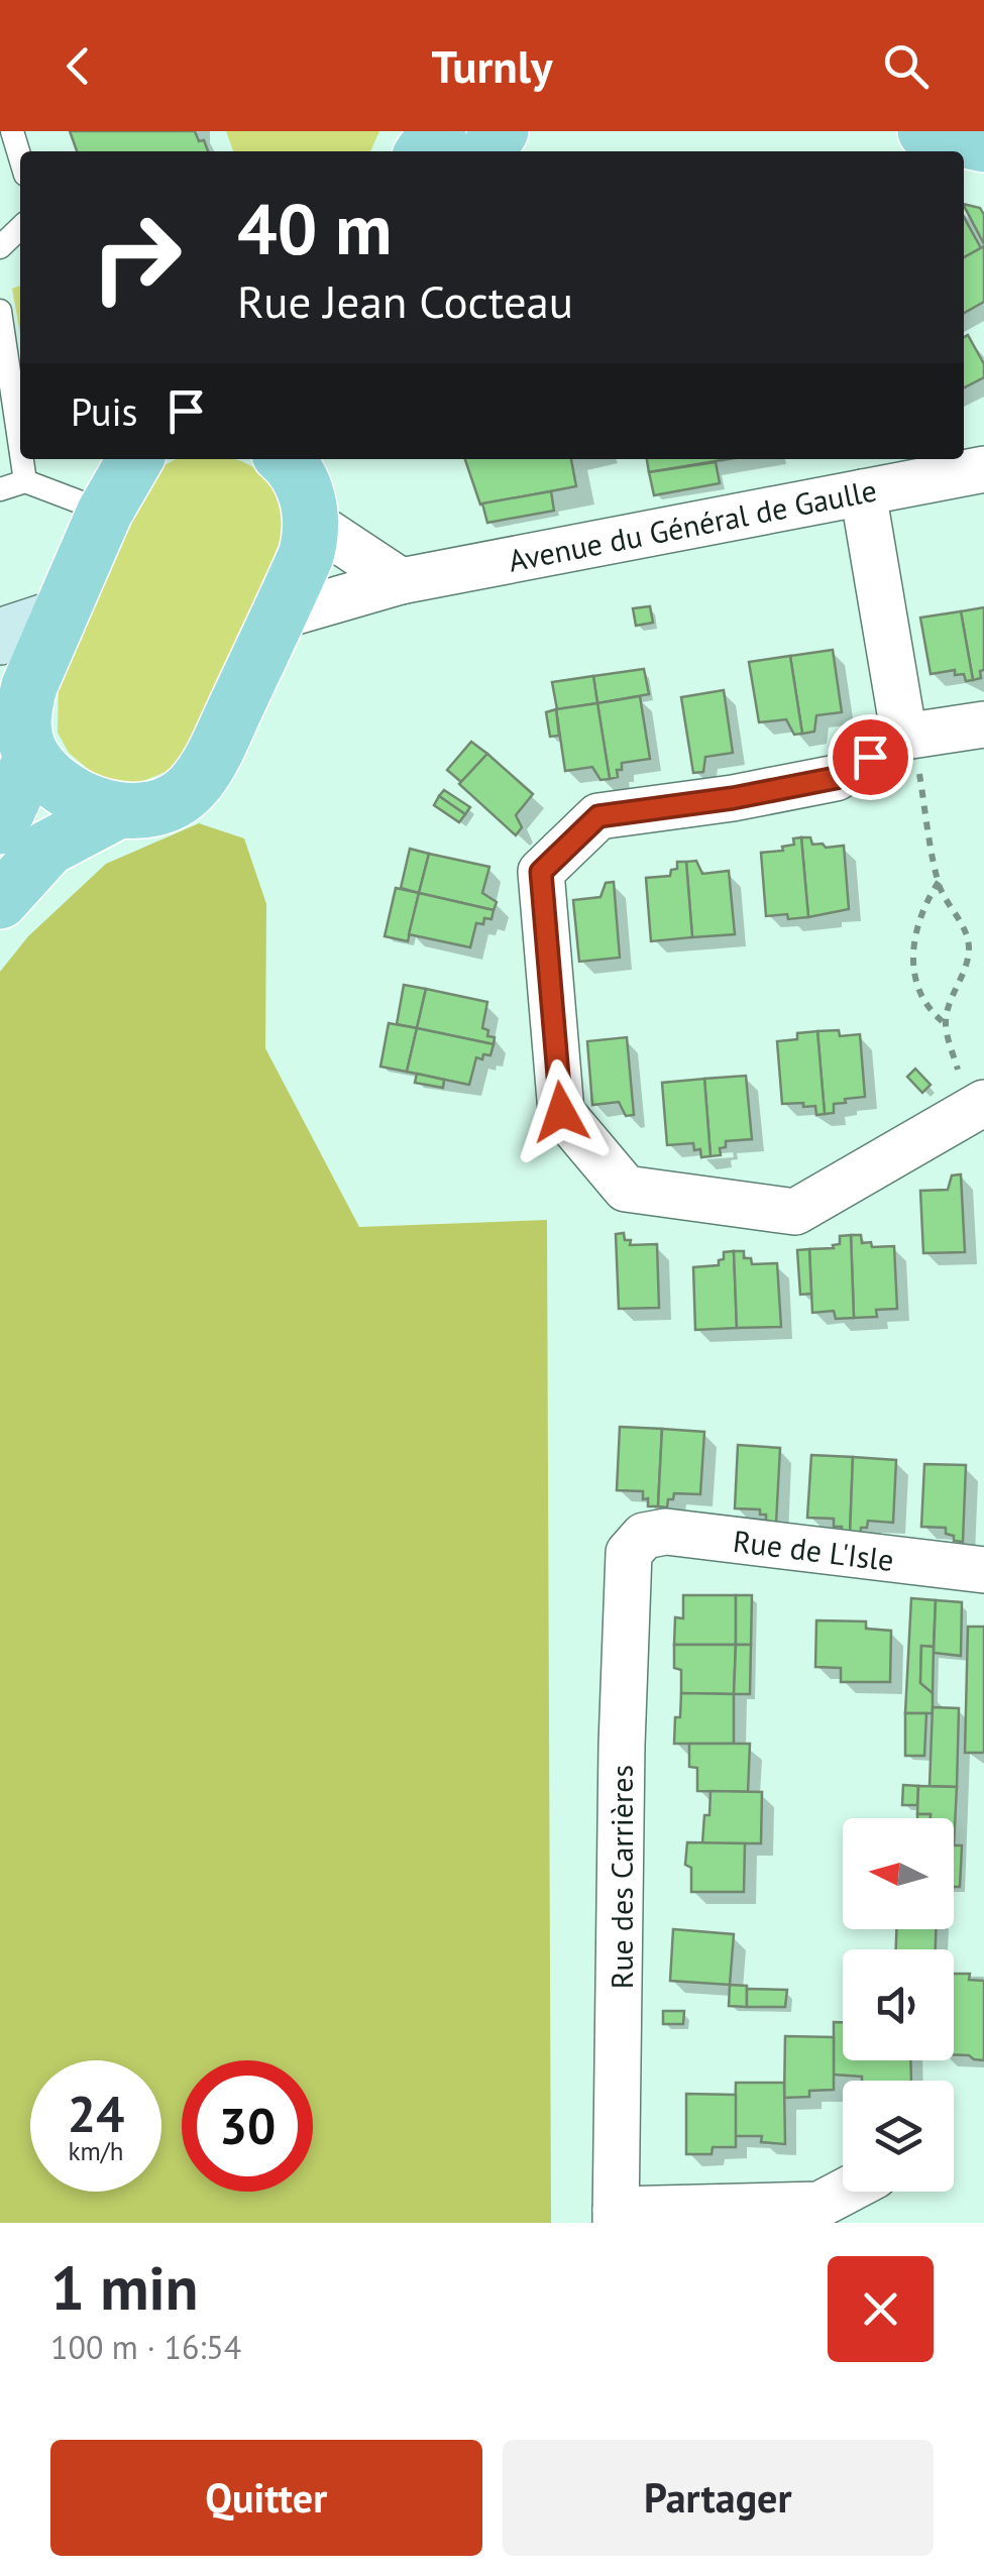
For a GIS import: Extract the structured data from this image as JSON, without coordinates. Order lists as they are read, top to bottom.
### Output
{
  "streets": {
    "street": ["Avenue du Général de Gaulle", "Rue de L'Isle", "Rue des Carrières"]
  },
  "crossings": [
    ["Rue de L'Isle", "Rue des Carrières"]
  ],
  "north": "left",
  "page": {
    "header": "Turnly",
    "turn": ["40 m", "Rue Jean Cocteau"],
    "then": "Puis",
    "speed": "24 km/h",
    "limit": "30",
    "heading": ["1 min", "100 m · 16:54"],
    "buttons": ["Quitter", "Partager"]
  }
}
